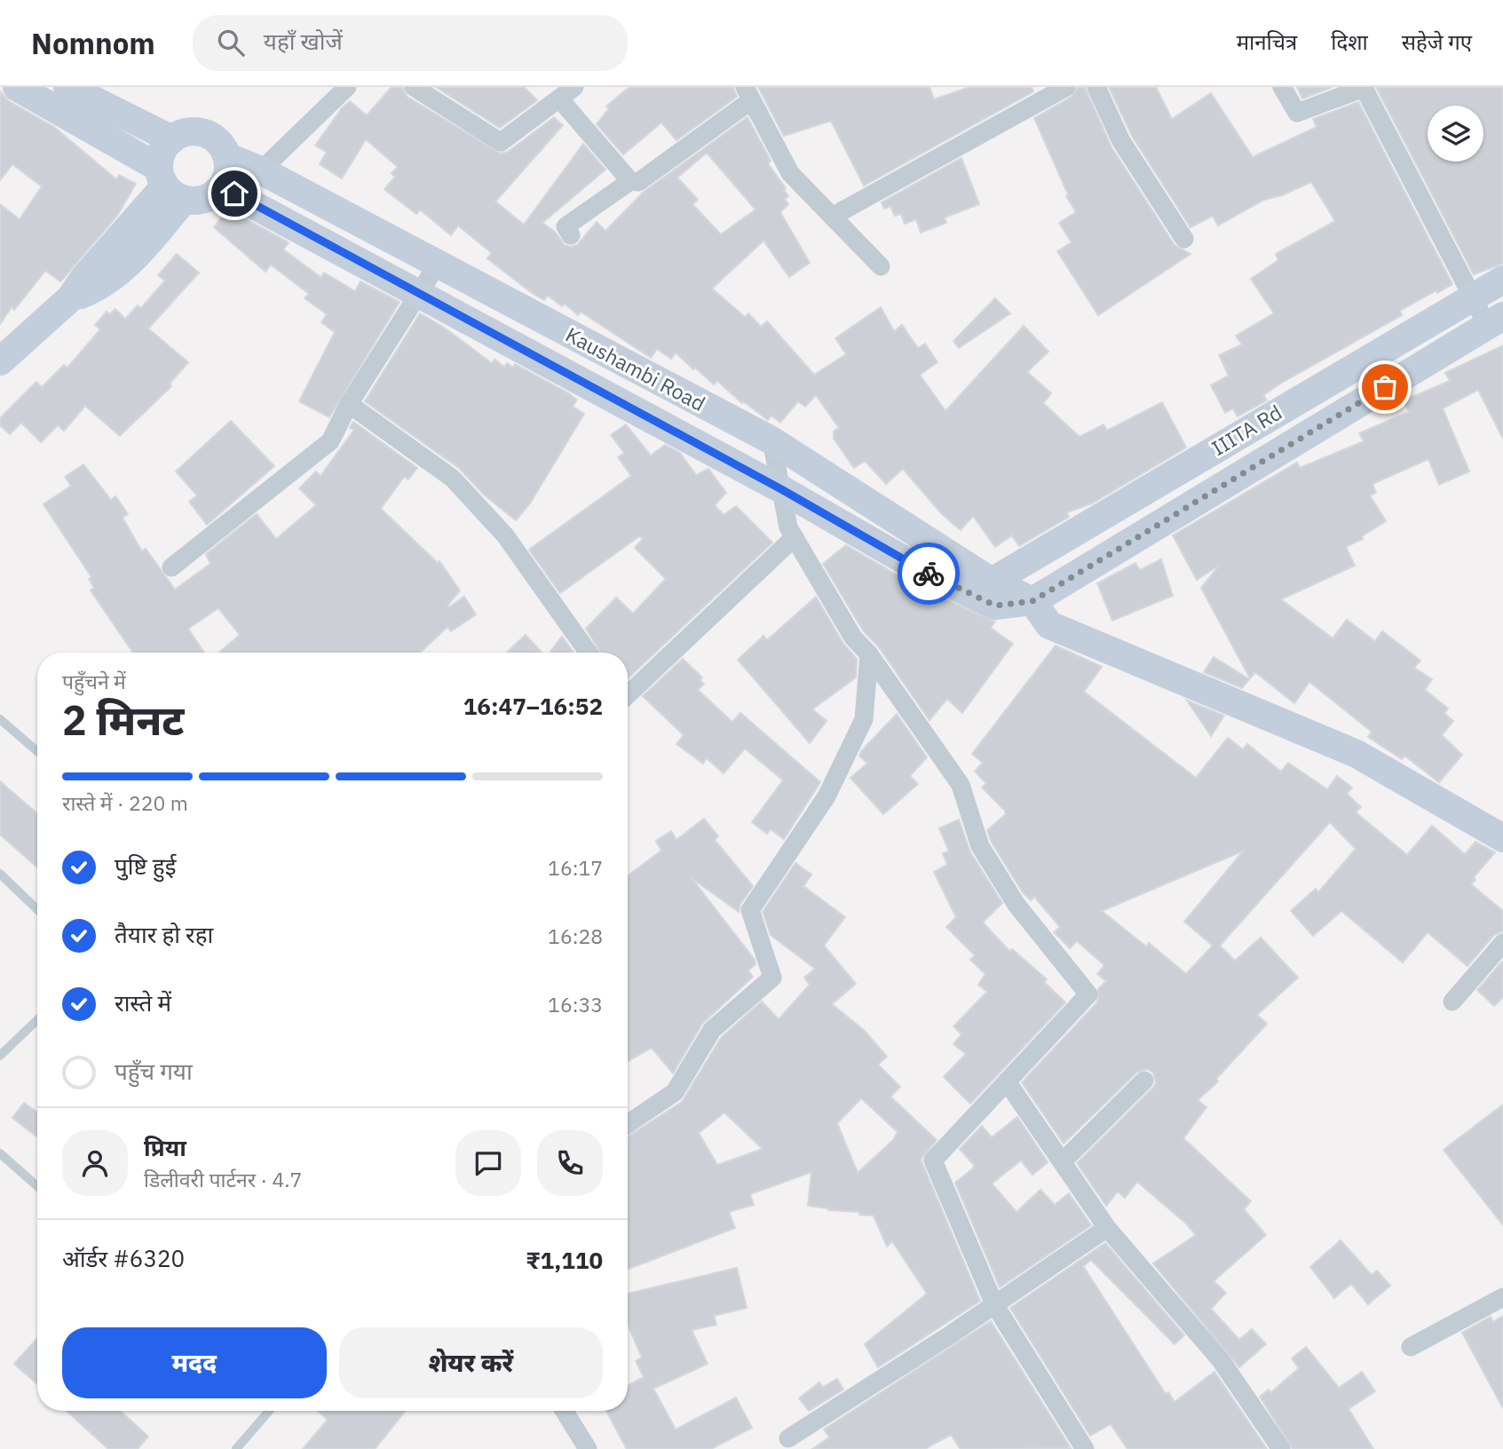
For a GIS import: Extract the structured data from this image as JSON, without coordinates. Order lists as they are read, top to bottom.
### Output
{
  "streets": {
    "main road": ["Kaushambi Road", "IIITA Rd"]
  },
  "crossings": [
    ["Kaushambi Road", "IIITA Rd"]
  ],
  "page": {
    "header": "Nomnom",
    "search": "यहाँ खोजें",
    "nav": ["मानचित्र", "दिशा", "सहेजे गए"],
    "heading": ["2 मिनट", "पहुँचने में", "16:47–16:52"],
    "panel": [
      "प्रिया",
      "डिलीवरी पार्टनर · 4.7",
      "ऑर्डर #6320",
      "₹1,110"
    ],
    "bar": "रास्ते में · 220 m",
    "list": [
      ["पुष्टि हुई", "16:17"],
      ["तैयार हो रहा", "16:28"],
      ["रास्ते में", "16:33"],
      "पहुँच गया"
    ],
    "buttons": ["मदद", "शेयर करें"]
  }
}
